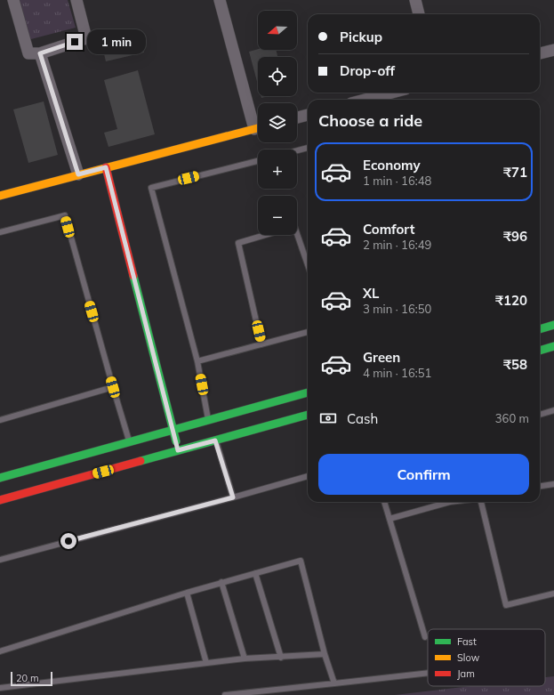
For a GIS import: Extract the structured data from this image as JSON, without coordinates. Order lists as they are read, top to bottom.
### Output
{
  "legend": ["Fast", "Slow", "Jam"],
  "scale_bar": "20 m",
  "north": "left",
  "page": {
    "map_buttons": ["+", "−"],
    "banner": ["Pickup", "Drop-off"],
    "bubble": "1 min",
    "heading": "Choose a ride",
    "list": [
      {
        "name": "Economy",
        "note": "1 min · 16:48",
        "value": "₹71"
      },
      {
        "name": "Comfort",
        "note": "2 min · 16:49",
        "value": "₹96"
      },
      {
        "name": "XL",
        "note": "3 min · 16:50",
        "value": "₹120"
      },
      {
        "name": "Green",
        "note": "4 min · 16:51",
        "value": "₹58"
      }
    ],
    "pay": ["Cash", "360 m"],
    "buttons": "Confirm",
    "scale": "20 m"
  }
}
